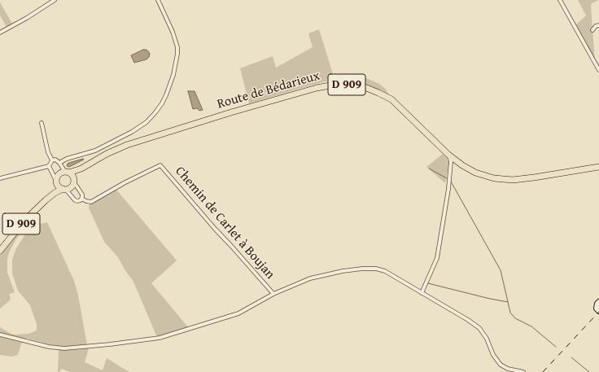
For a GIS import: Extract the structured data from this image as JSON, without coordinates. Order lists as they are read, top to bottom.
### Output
{
  "streets": {
    "main road": ["D 909", "Route de Bédarieux"],
    "street": ["Chemin de Carlet à Boujan"]
  },
  "crossings": [
    ["D 909", "Route de Bédarieux"]
  ]
}
